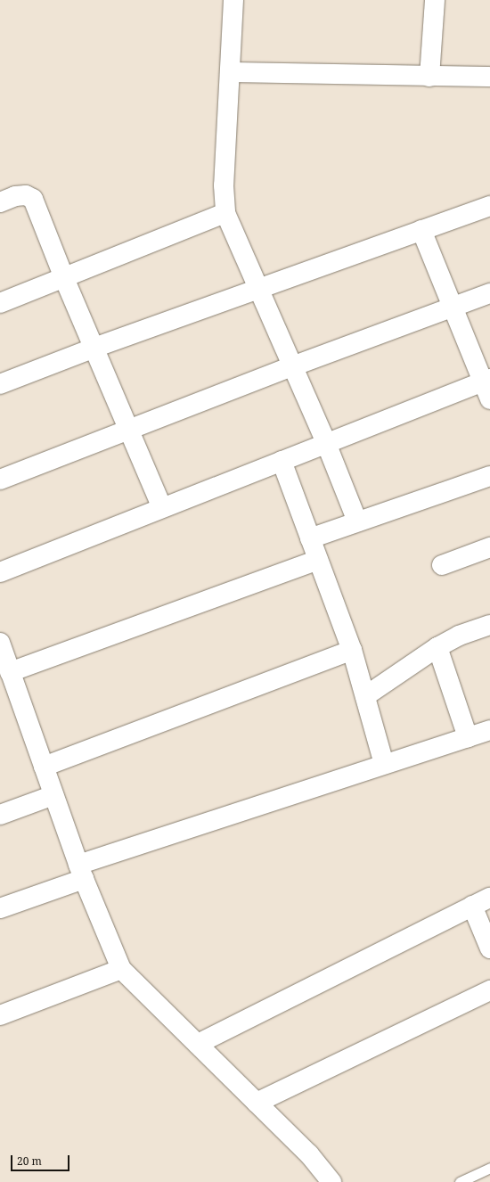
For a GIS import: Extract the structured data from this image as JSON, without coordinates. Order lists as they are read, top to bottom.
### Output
{
  "scale_bar": "20 m"
}
